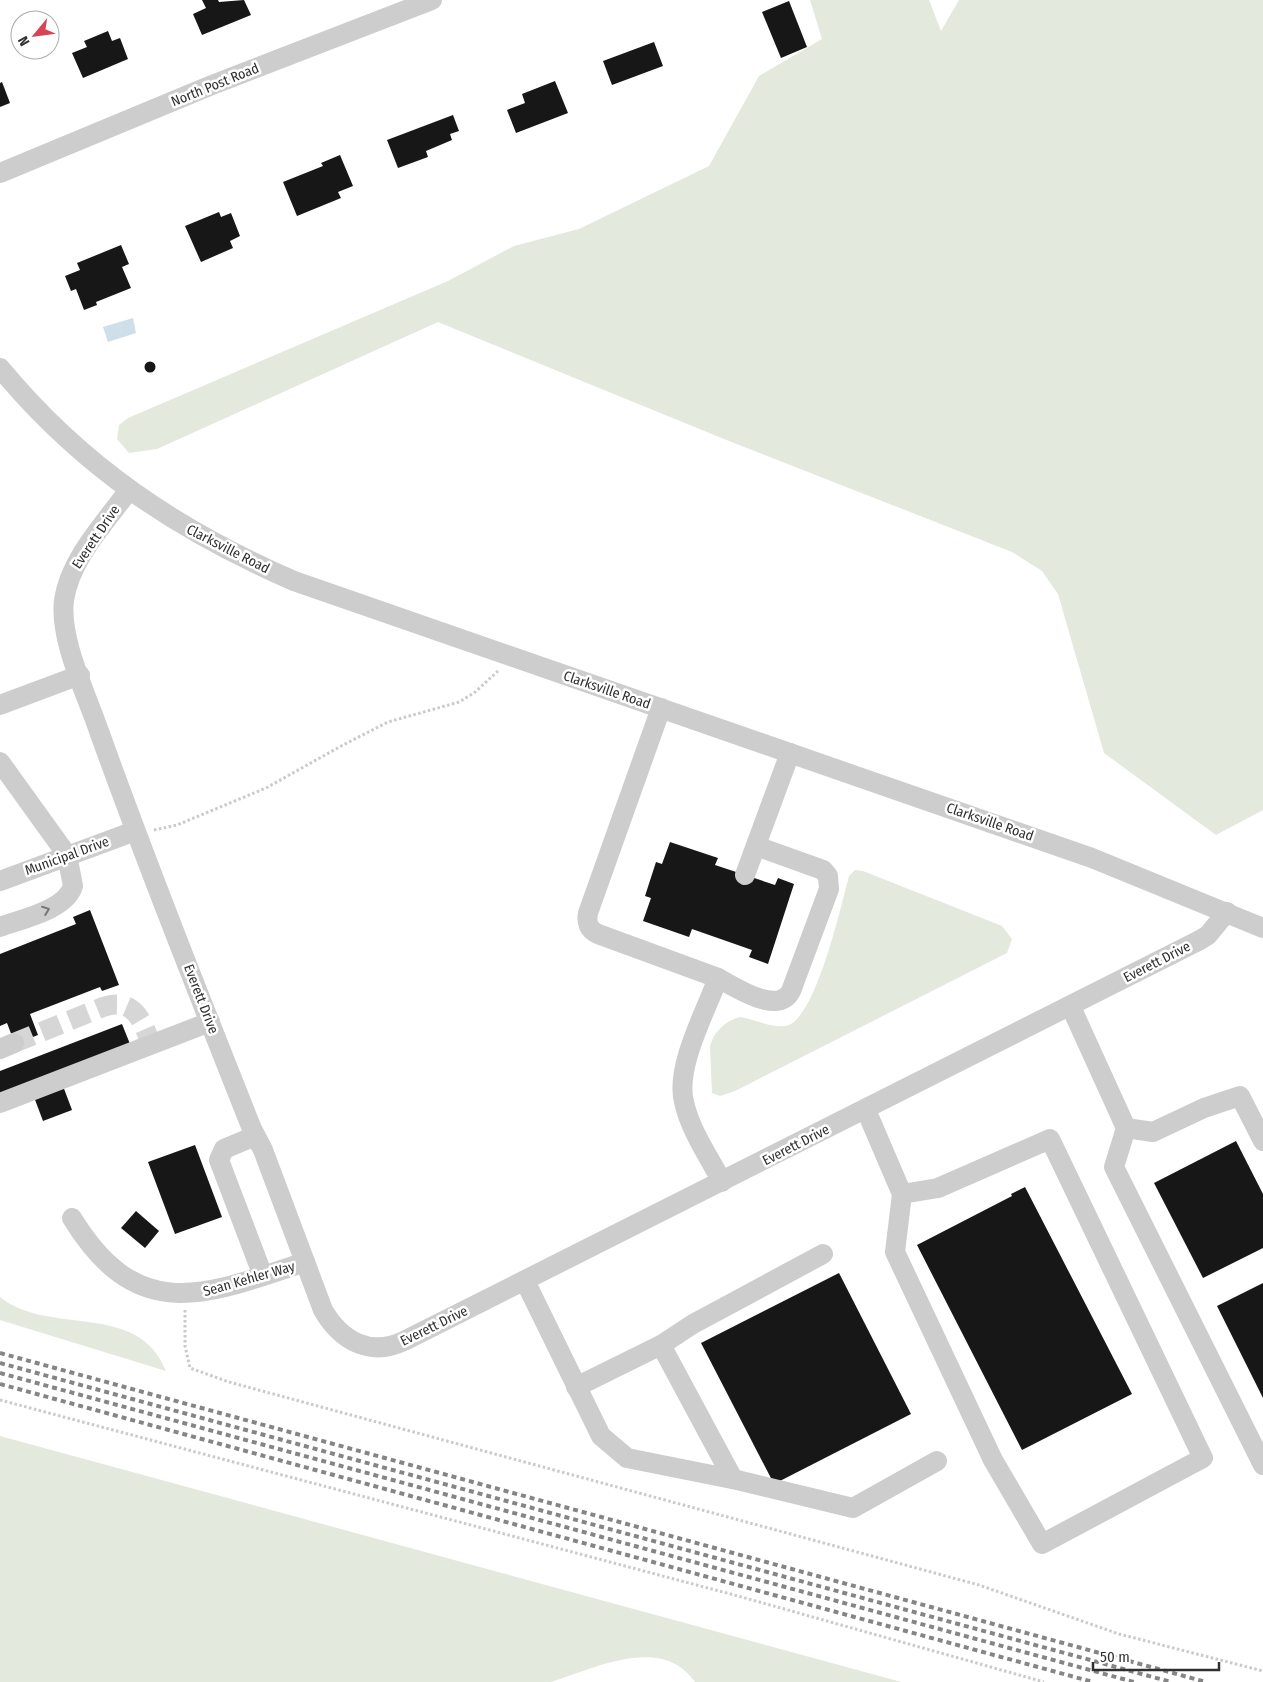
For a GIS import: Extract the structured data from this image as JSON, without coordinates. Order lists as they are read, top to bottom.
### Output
{
  "streets": {
    "street": [
      "North Post Road",
      "Everett Drive",
      "Clarksville Road",
      "Municipal Drive",
      "Sean Kehler Way"
    ]
  },
  "crossings": [
    ["Everett Drive", "Clarksville Road"],
    ["Everett Drive", "Municipal Drive"],
    ["Everett Drive", "Sean Kehler Way"]
  ],
  "scale_bar": "50 m",
  "north": "bottom left"
}
